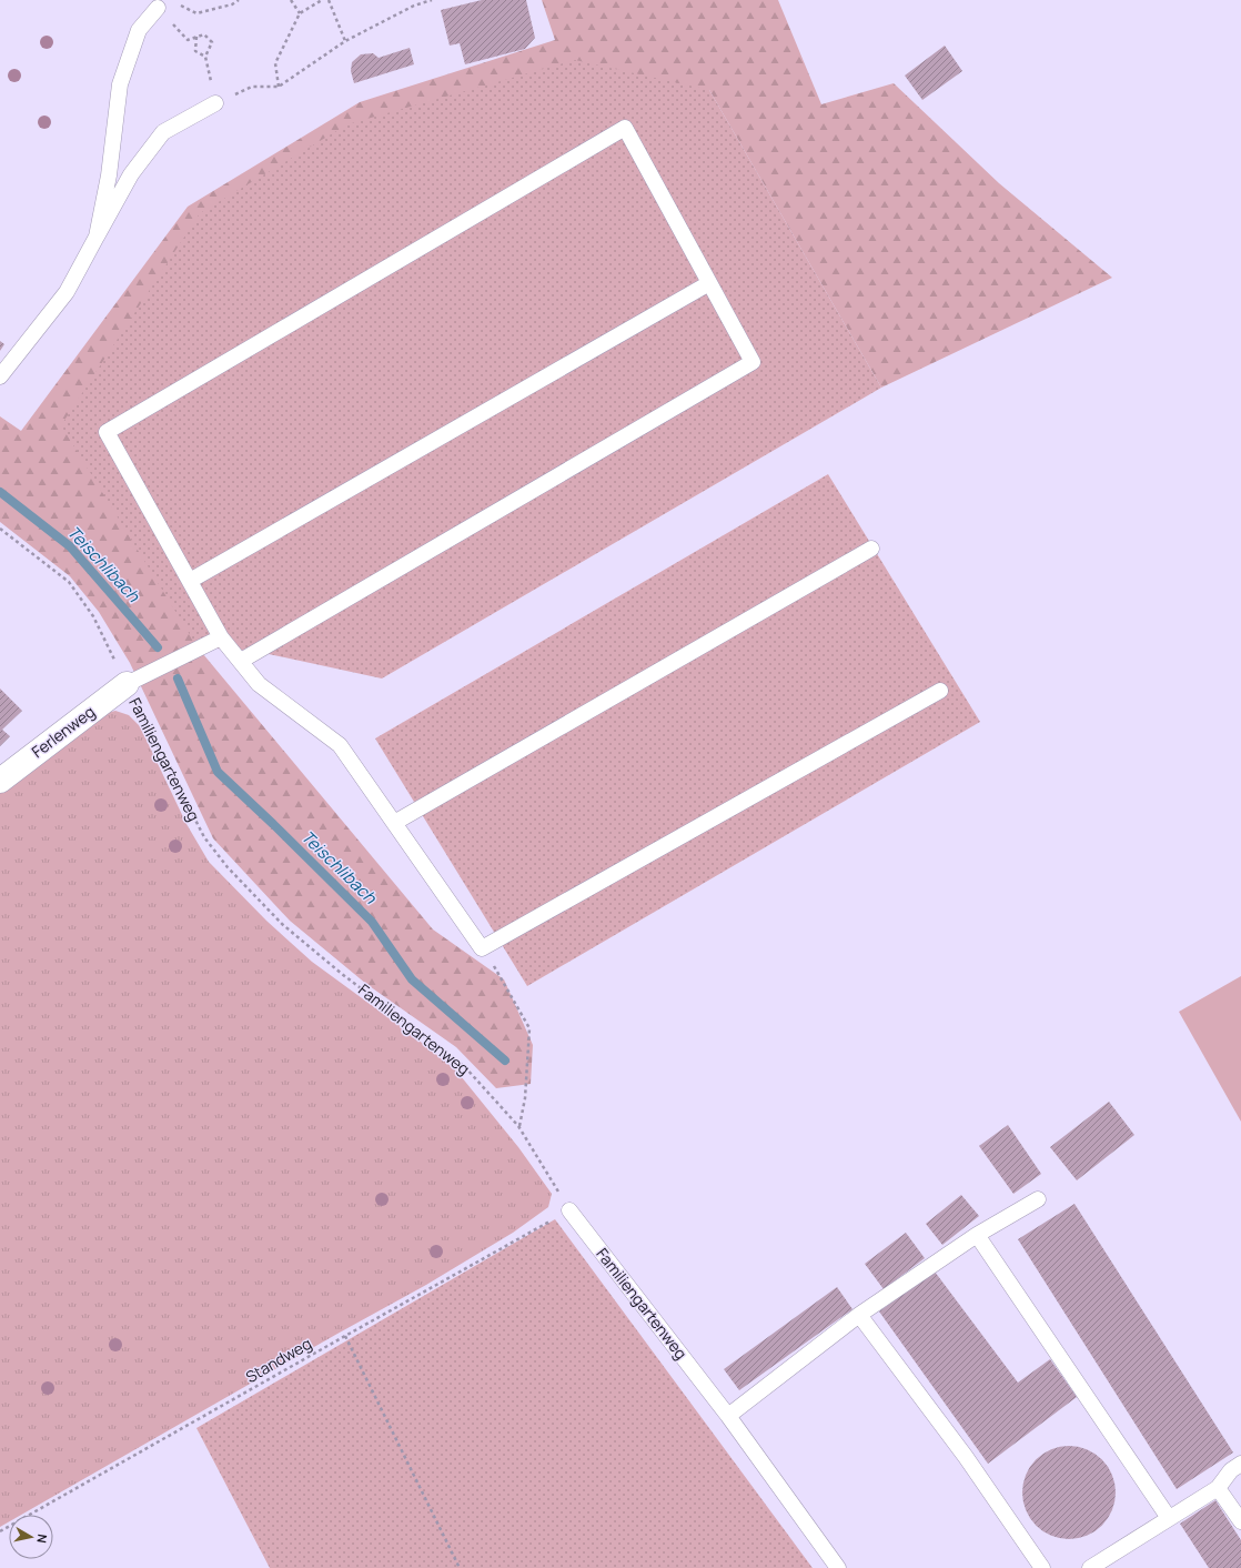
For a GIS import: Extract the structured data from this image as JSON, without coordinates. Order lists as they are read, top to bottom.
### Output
{
  "streets": {
    "street": ["Ferlenweg"],
    "lane": ["Familiengartenweg"],
    "path": ["Standweg"]
  },
  "crossings": [
    ["Ferlenweg", "Familiengartenweg"],
    ["Familiengartenweg", "Standweg"]
  ],
  "water": ["Teischlibach"],
  "north": "right"
}
